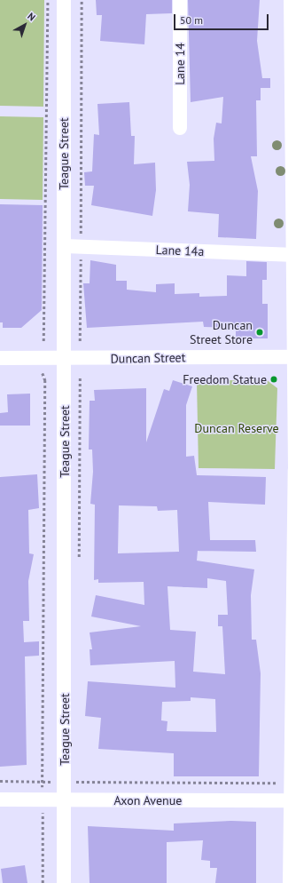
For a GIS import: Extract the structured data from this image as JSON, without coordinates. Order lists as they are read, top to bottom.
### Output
{
  "streets": {
    "street": [
      "Lane 14",
      "Teague Street",
      "Lane 14a",
      "Duncan Street",
      "Axon Avenue"
    ]
  },
  "crossings": [
    ["Teague Street", "Lane 14a"],
    ["Teague Street", "Duncan Street"],
    ["Teague Street", "Axon Avenue"]
  ],
  "parks": ["Duncan Reserve"],
  "places": ["Duncan Street Store", "Freedom Statue"],
  "scale_bar": "50 m",
  "north": "top right"
}
